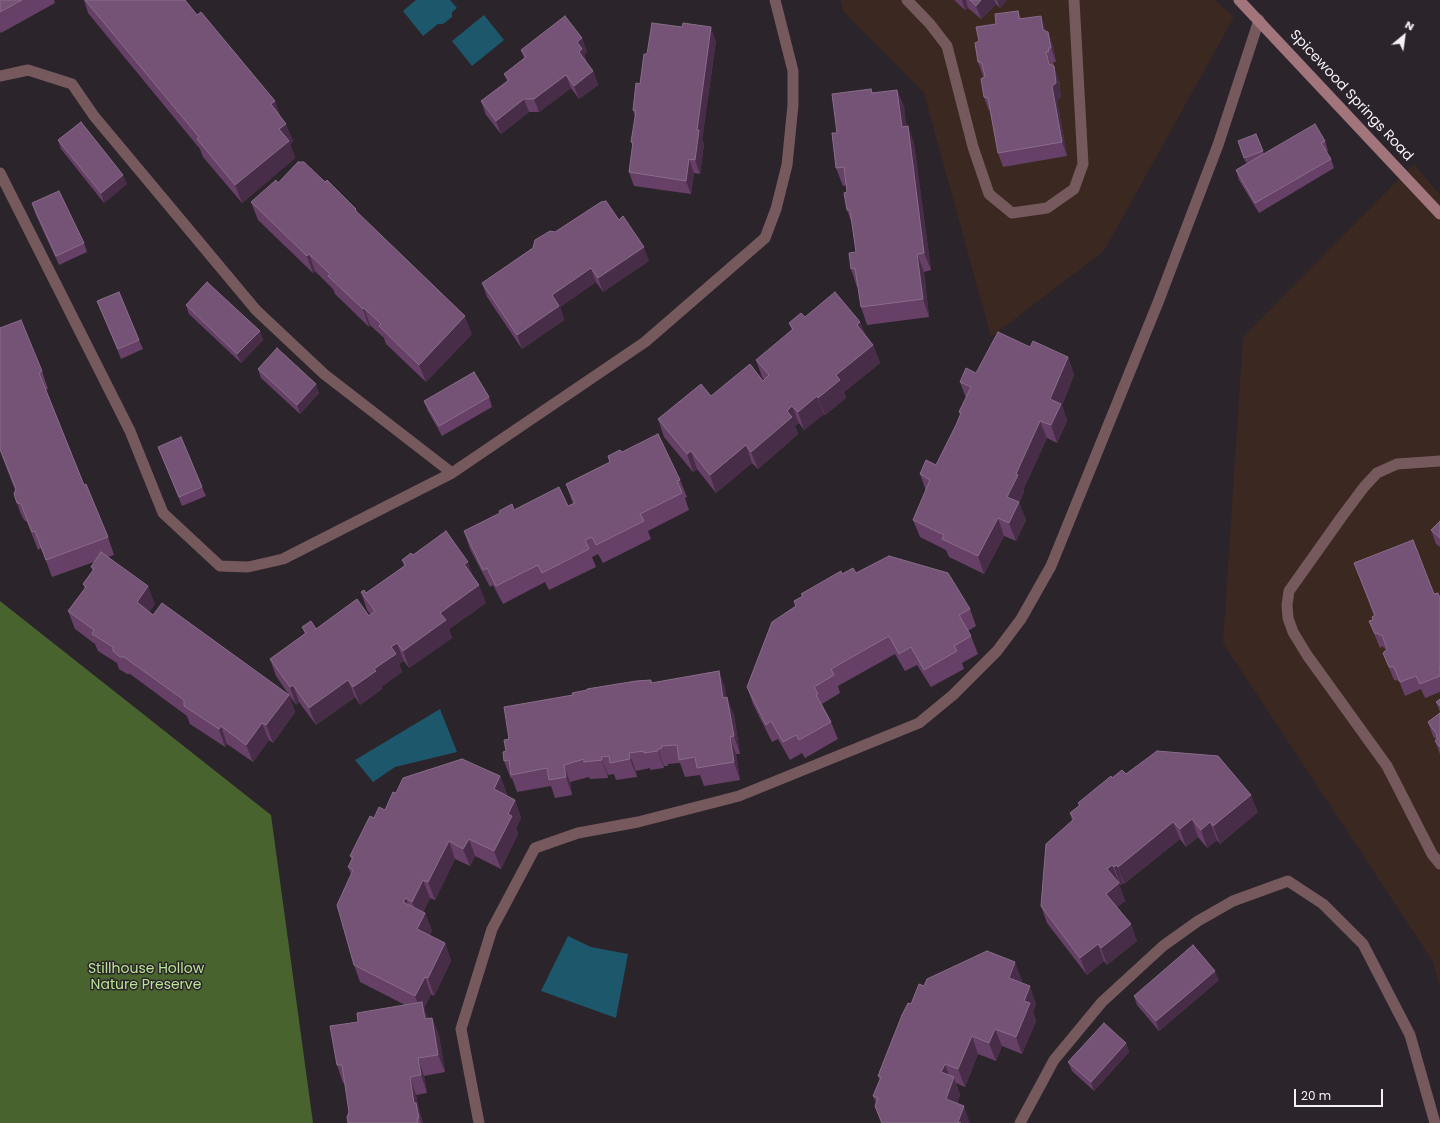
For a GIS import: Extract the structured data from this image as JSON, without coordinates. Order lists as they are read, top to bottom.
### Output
{
  "streets": {
    "main road": ["Spicewood Springs Road"]
  },
  "parks": ["Stillhouse Hollow Nature Preserve"],
  "scale_bar": "20 m",
  "north": "top right"
}
